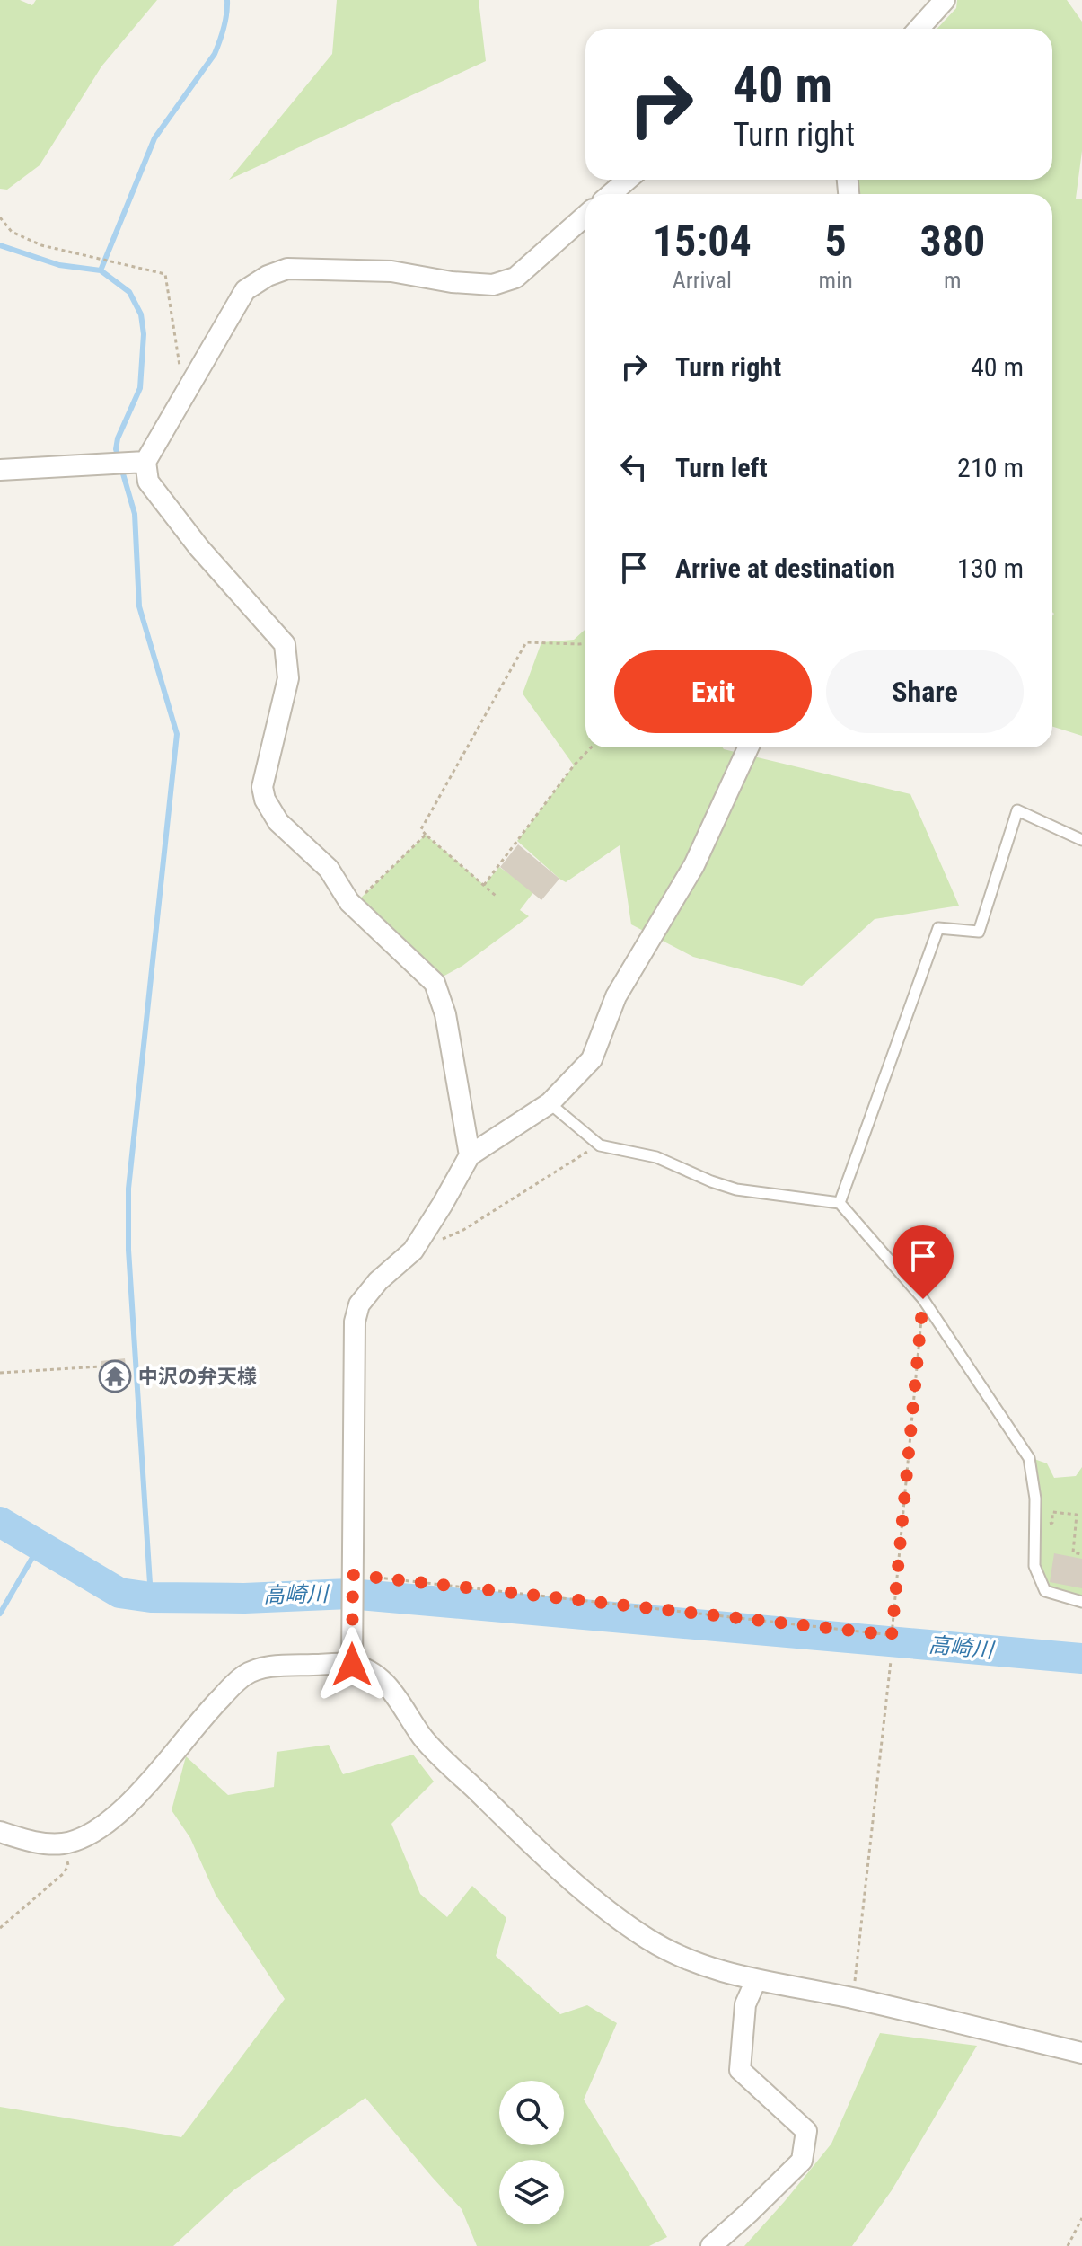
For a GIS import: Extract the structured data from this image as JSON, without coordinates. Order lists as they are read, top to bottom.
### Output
{
  "water": ["高崎川"],
  "places": {
    "temple": ["中沢の弁天様"]
  },
  "page": {
    "turn": ["40 m", "Turn right"],
    "eta": [
      "15:04",
      "Arrival",
      "5",
      "min",
      "380",
      "m"
    ],
    "list": [
      {
        "name": "Turn right",
        "value": "40 m"
      },
      {
        "name": "Turn left",
        "value": "210 m"
      },
      {
        "name": "Arrive at destination",
        "value": "130 m"
      }
    ],
    "buttons": ["Exit", "Share"]
  }
}
